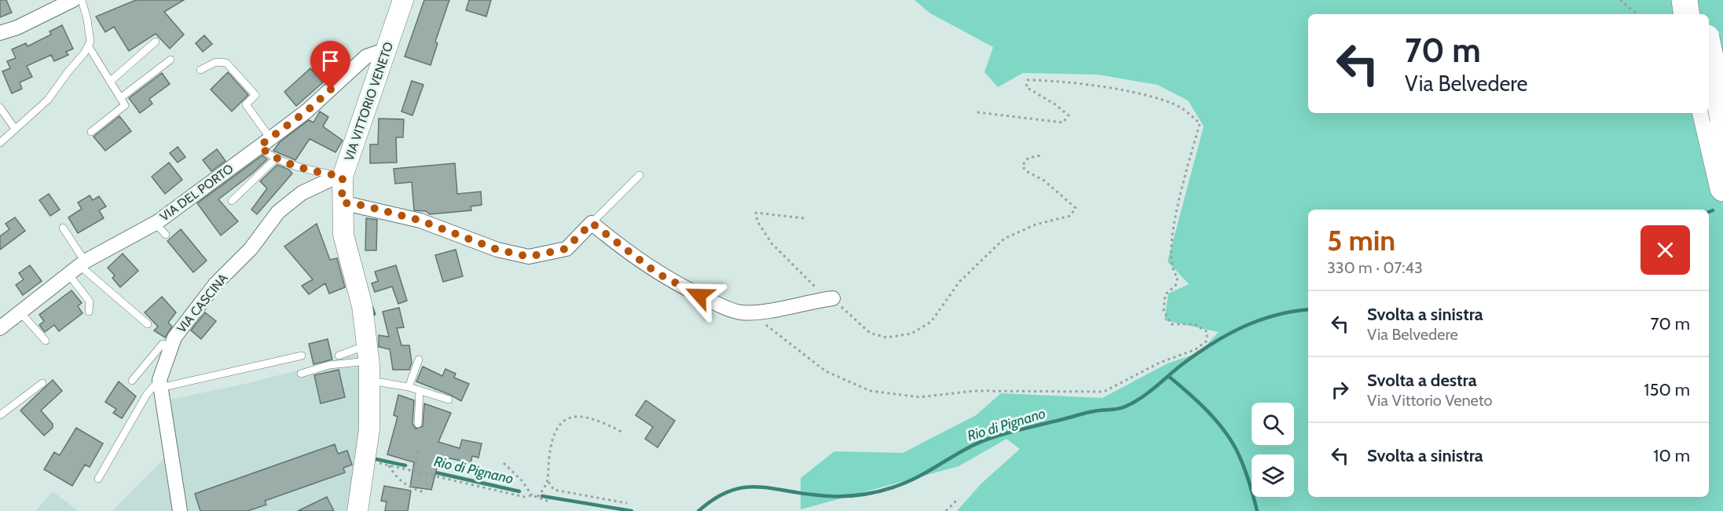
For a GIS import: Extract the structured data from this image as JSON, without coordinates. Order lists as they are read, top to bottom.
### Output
{
  "streets": {
    "street": ["VIA VITTORIO VENETO", "VIA DEL PORTO", "VIA CASCINA"]
  },
  "crossings": [
    ["VIA VITTORIO VENETO", "VIA DEL PORTO"],
    ["VIA VITTORIO VENETO", "VIA CASCINA"]
  ],
  "water": ["Rio di Pignano"],
  "page": {
    "turn": ["70 m", "Via Belvedere"],
    "heading": ["5 min", "330 m · 07:43"],
    "list": [
      {
        "name": "Svolta a sinistra",
        "note": "Via Belvedere",
        "value": "70 m"
      },
      {
        "name": "Svolta a destra",
        "note": "Via Vittorio Veneto",
        "value": "150 m"
      },
      {
        "name": "Svolta a sinistra",
        "value": "10 m"
      }
    ]
  }
}
